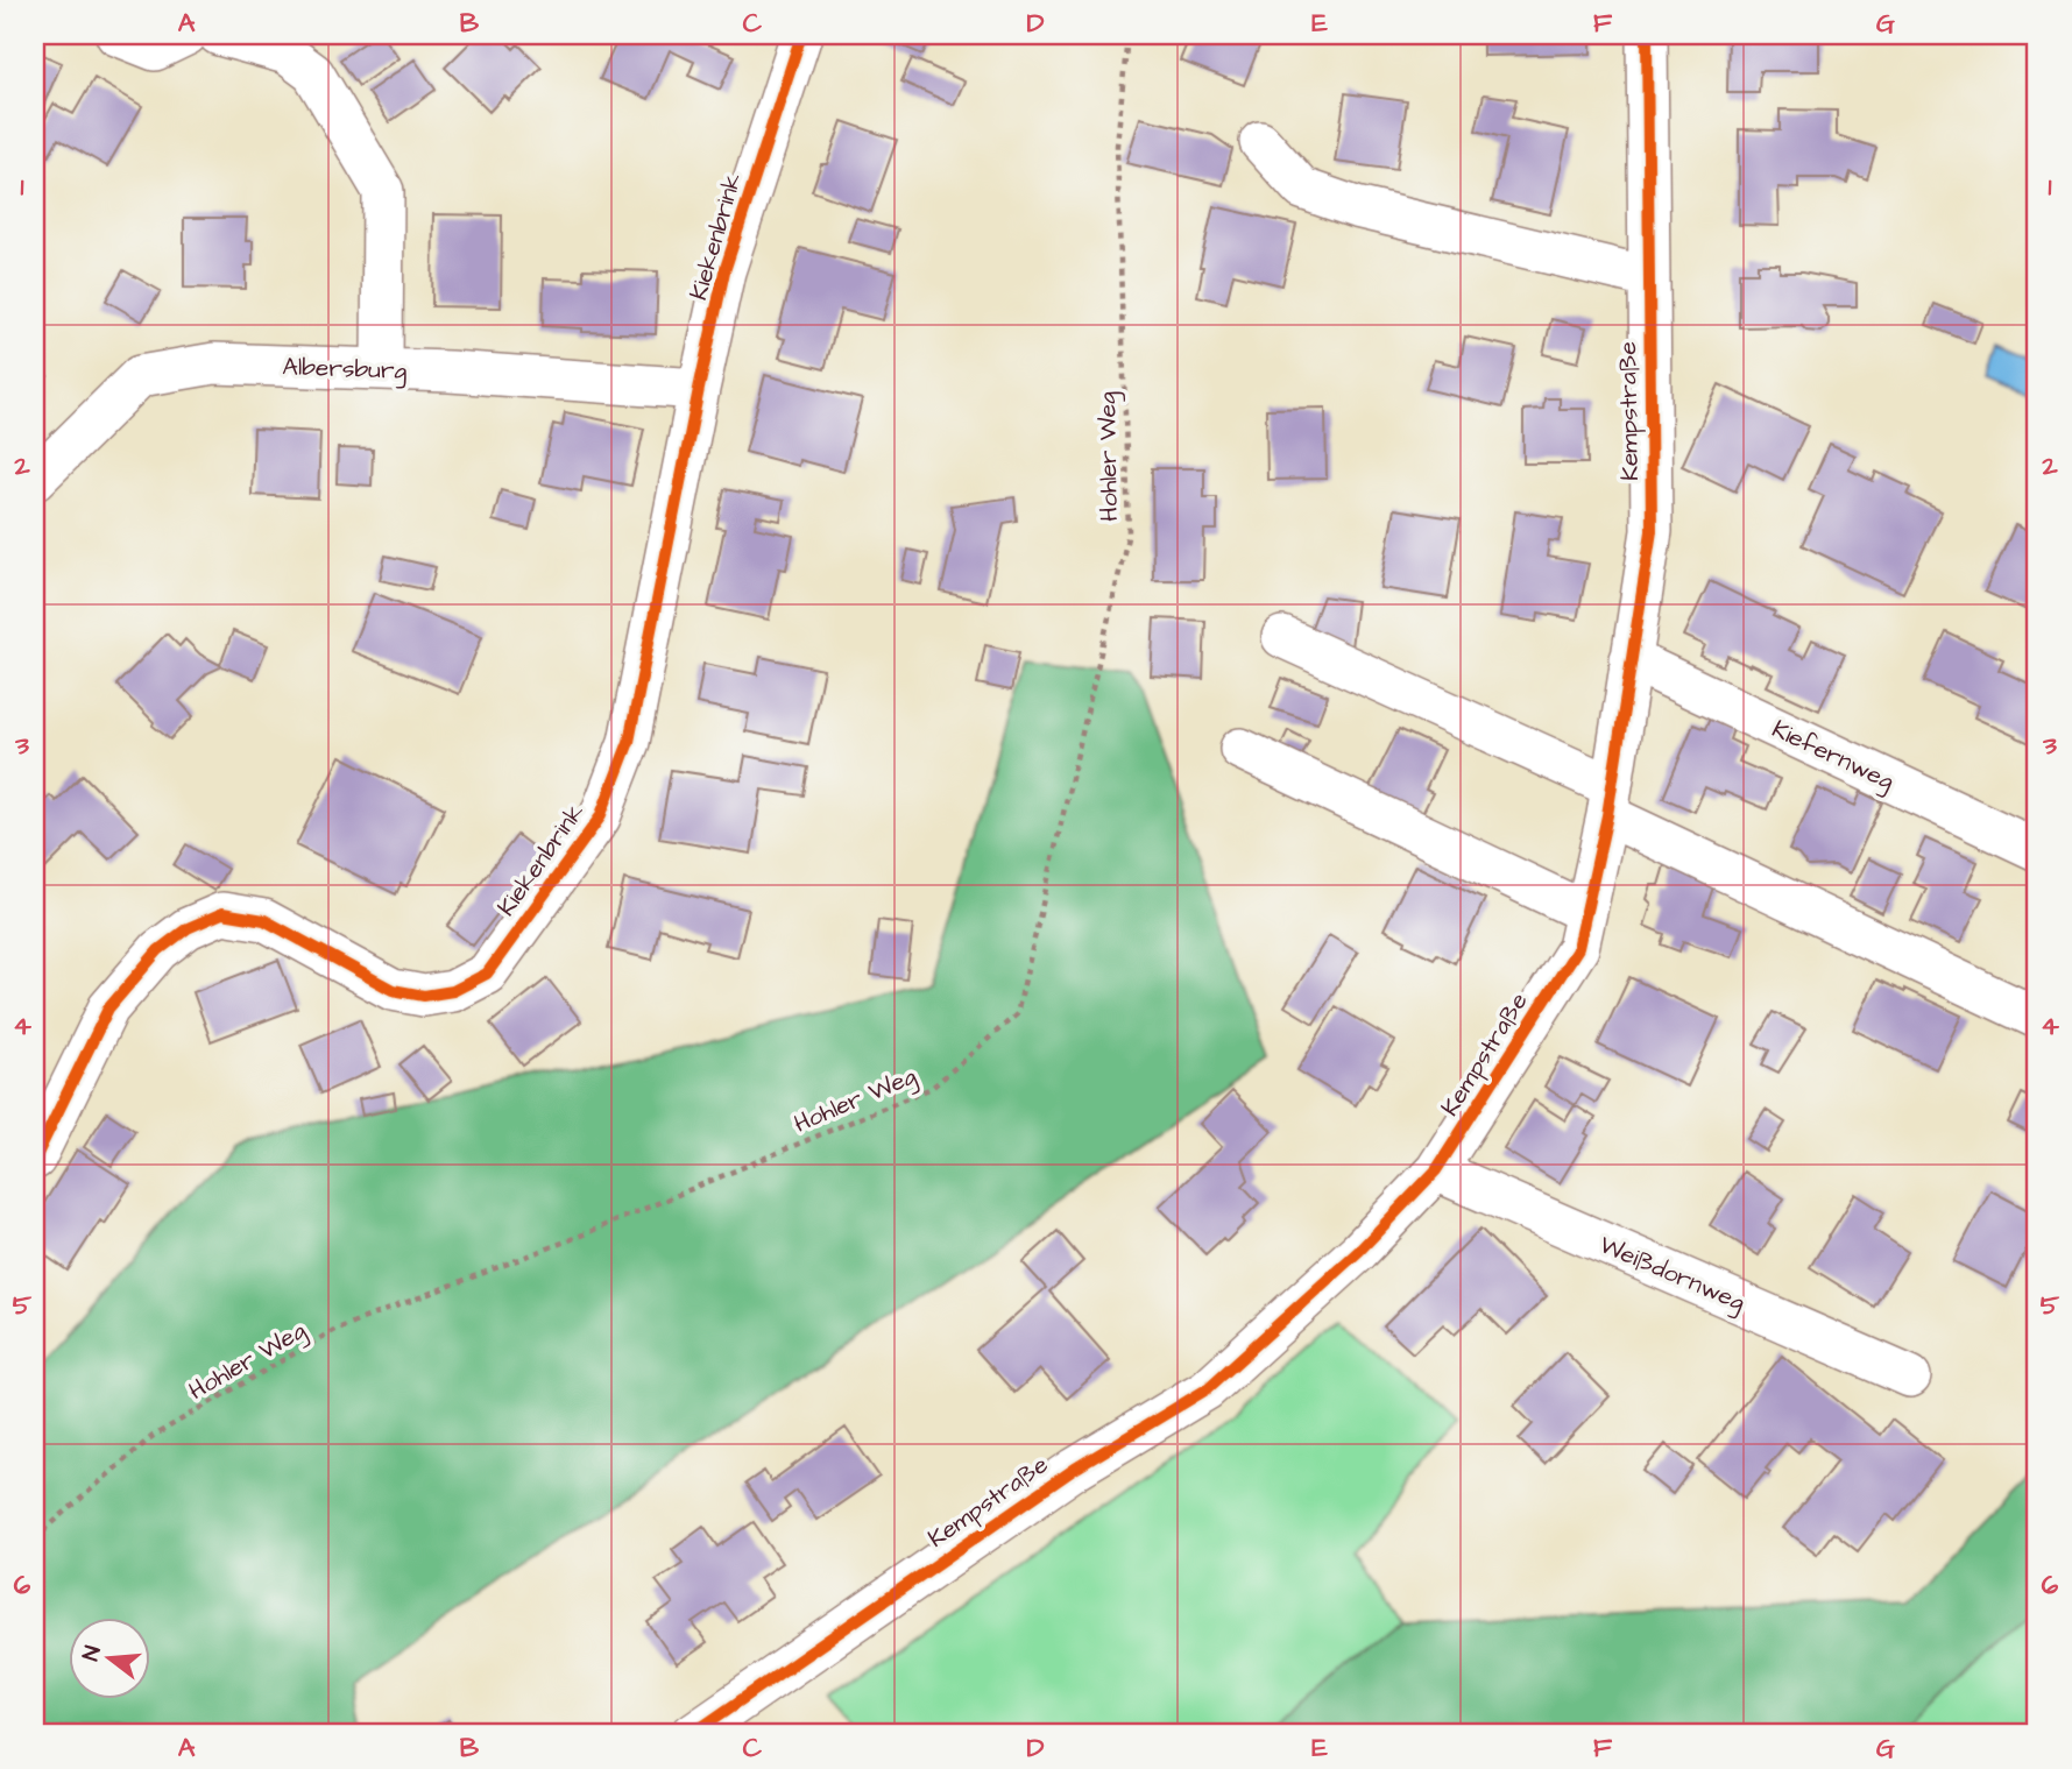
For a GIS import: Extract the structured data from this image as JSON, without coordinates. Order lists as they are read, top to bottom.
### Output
{
  "streets": {
    "street": [
      "Kiekenbrink",
      "Albersburg",
      "Kempstraße",
      "Kiefernweg",
      "Weißdornweg"
    ],
    "path": ["Hohler Weg"]
  },
  "crossings": [
    ["Kiekenbrink", "Albersburg"],
    ["Kempstraße", "Kiefernweg"],
    ["Kempstraße", "Weißdornweg"]
  ],
  "north": "left",
  "grid": {
    "columns": [
      "A",
      "B",
      "C",
      "D",
      "E",
      "F",
      "G"
    ],
    "rows": [
      "1",
      "2",
      "3",
      "4",
      "5",
      "6"
    ]
  }
}
